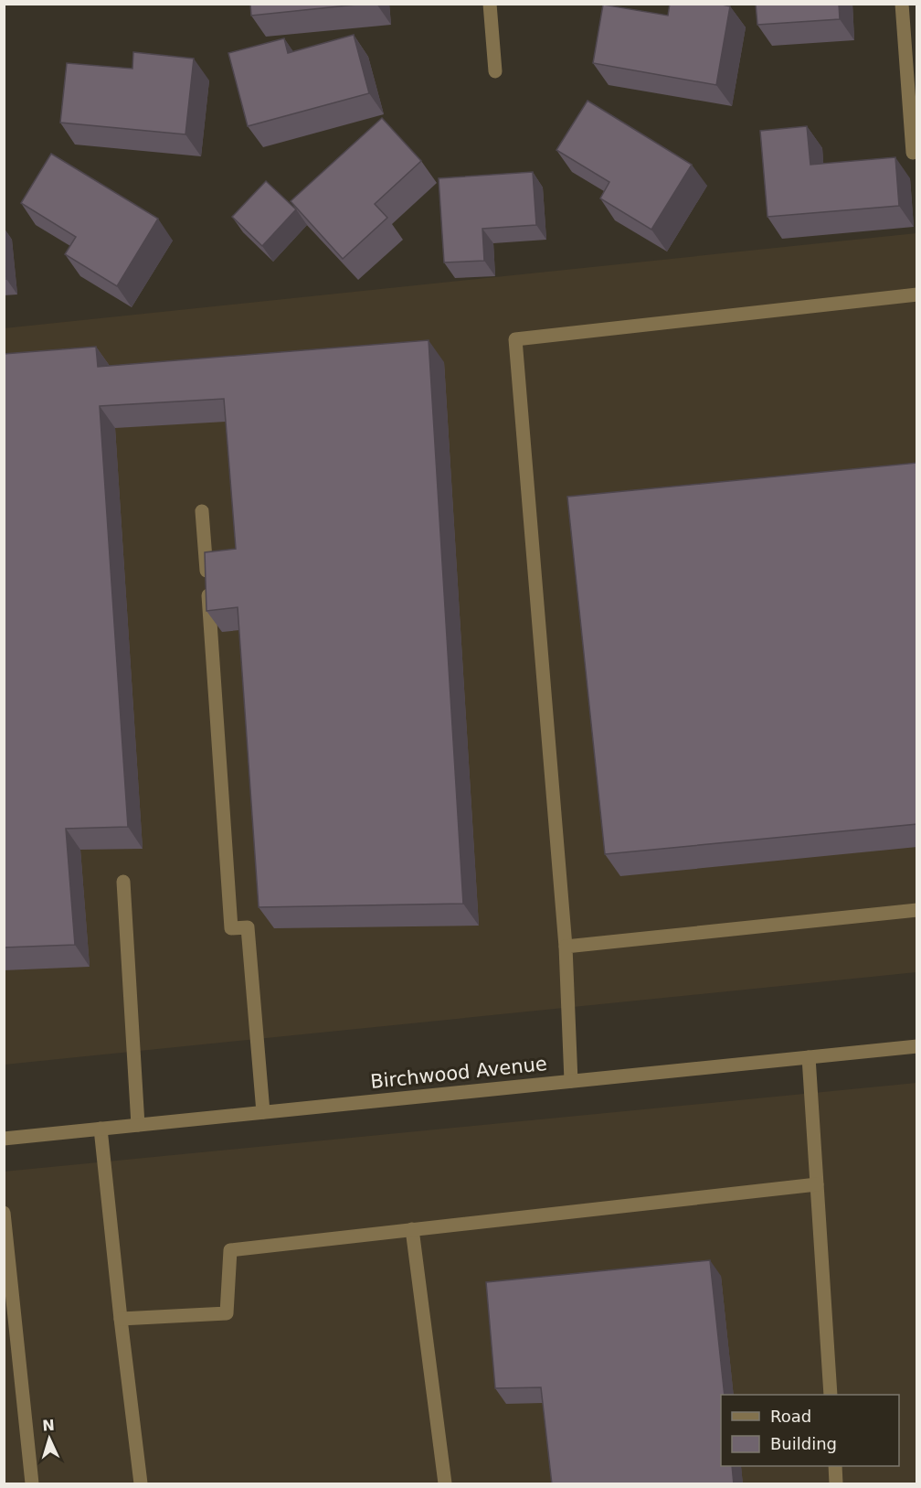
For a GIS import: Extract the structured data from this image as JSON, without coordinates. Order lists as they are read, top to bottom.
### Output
{
  "streets": {
    "street": ["Birchwood Avenue"]
  },
  "legend": ["Road", "Building"],
  "north": "top"
}
